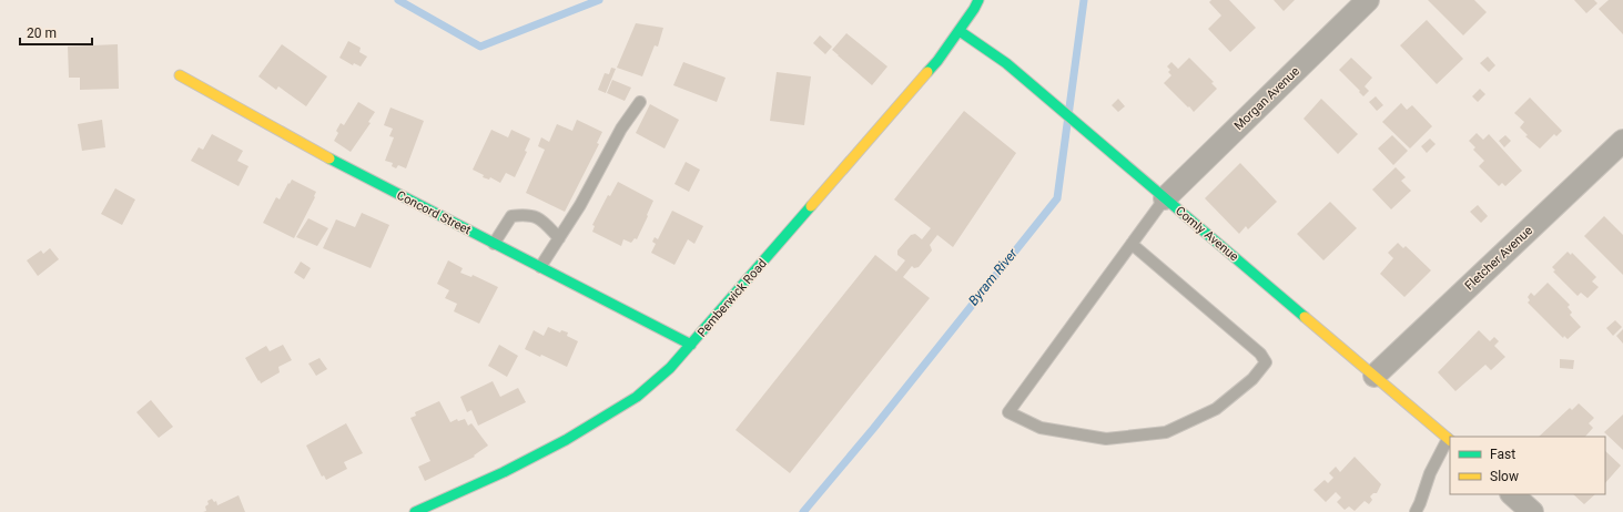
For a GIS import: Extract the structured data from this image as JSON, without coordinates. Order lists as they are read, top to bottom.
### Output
{
  "streets": {
    "street": [
      "Morgan Avenue",
      "Concord Street",
      "Comly Avenue",
      "Fletcher Avenue",
      "Pemberwick Road"
    ]
  },
  "crossings": [
    ["Morgan Avenue", "Comly Avenue"],
    ["Concord Street", "Pemberwick Road"],
    ["Comly Avenue", "Fletcher Avenue"],
    ["Comly Avenue", "Pemberwick Road"]
  ],
  "water": ["Byram River"],
  "legend": ["Fast", "Slow"],
  "scale_bar": "20 m"
}
